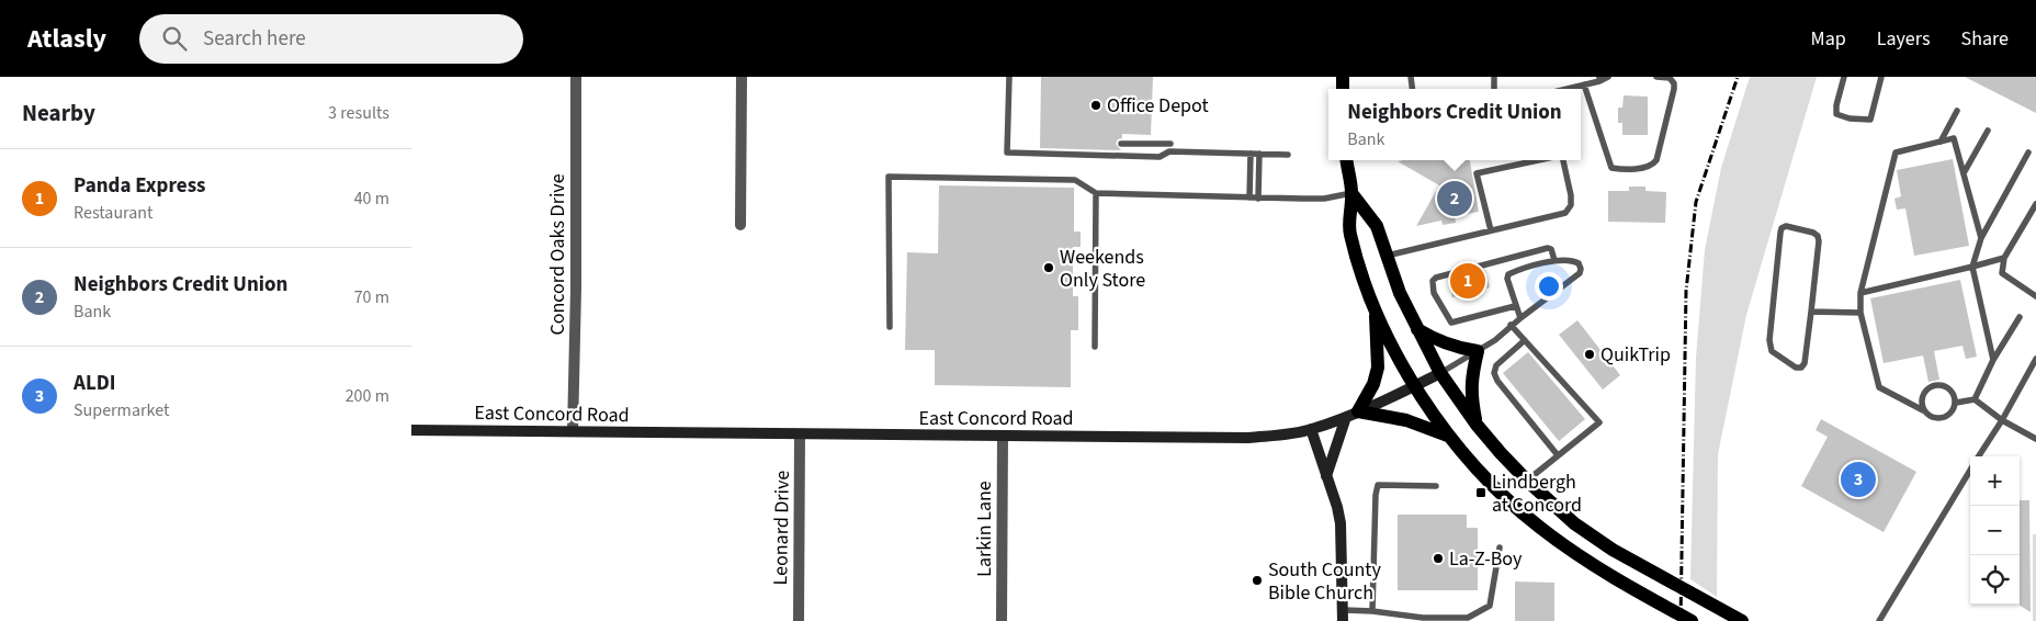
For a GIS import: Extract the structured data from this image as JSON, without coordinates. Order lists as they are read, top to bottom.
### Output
{
  "streets": {
    "street": [
      "Concord Oaks Drive",
      "East Concord Road",
      "Leonard Drive",
      "Larkin Lane"
    ]
  },
  "crossings": [
    ["Concord Oaks Drive", "East Concord Road"],
    ["East Concord Road", "Leonard Drive"],
    ["East Concord Road", "Larkin Lane"]
  ],
  "places": {
    "other": [
      "Office Depot",
      "Weekends Only Store",
      "QuikTrip",
      "La-Z-Boy",
      "South County Bible Church"
    ],
    "transit": ["Lindbergh at Concord"]
  },
  "page": {
    "header": "Atlasly",
    "search": "Search here",
    "nav": ["Map", "Layers", "Share"],
    "heading": ["Nearby", "3 results"],
    "popup": ["Neighbors Credit Union", "Bank"],
    "list": [
      {
        "mark": "1",
        "name": "Panda Express",
        "note": "Restaurant",
        "value": "40 m"
      },
      {
        "mark": "2",
        "name": "Neighbors Credit Union",
        "note": "Bank",
        "value": "70 m"
      },
      {
        "mark": "3",
        "name": "ALDI",
        "note": "Supermarket",
        "value": "200 m"
      }
    ],
    "pins": ["2", "1", "3"],
    "map_buttons": ["+", "−"]
  }
}
